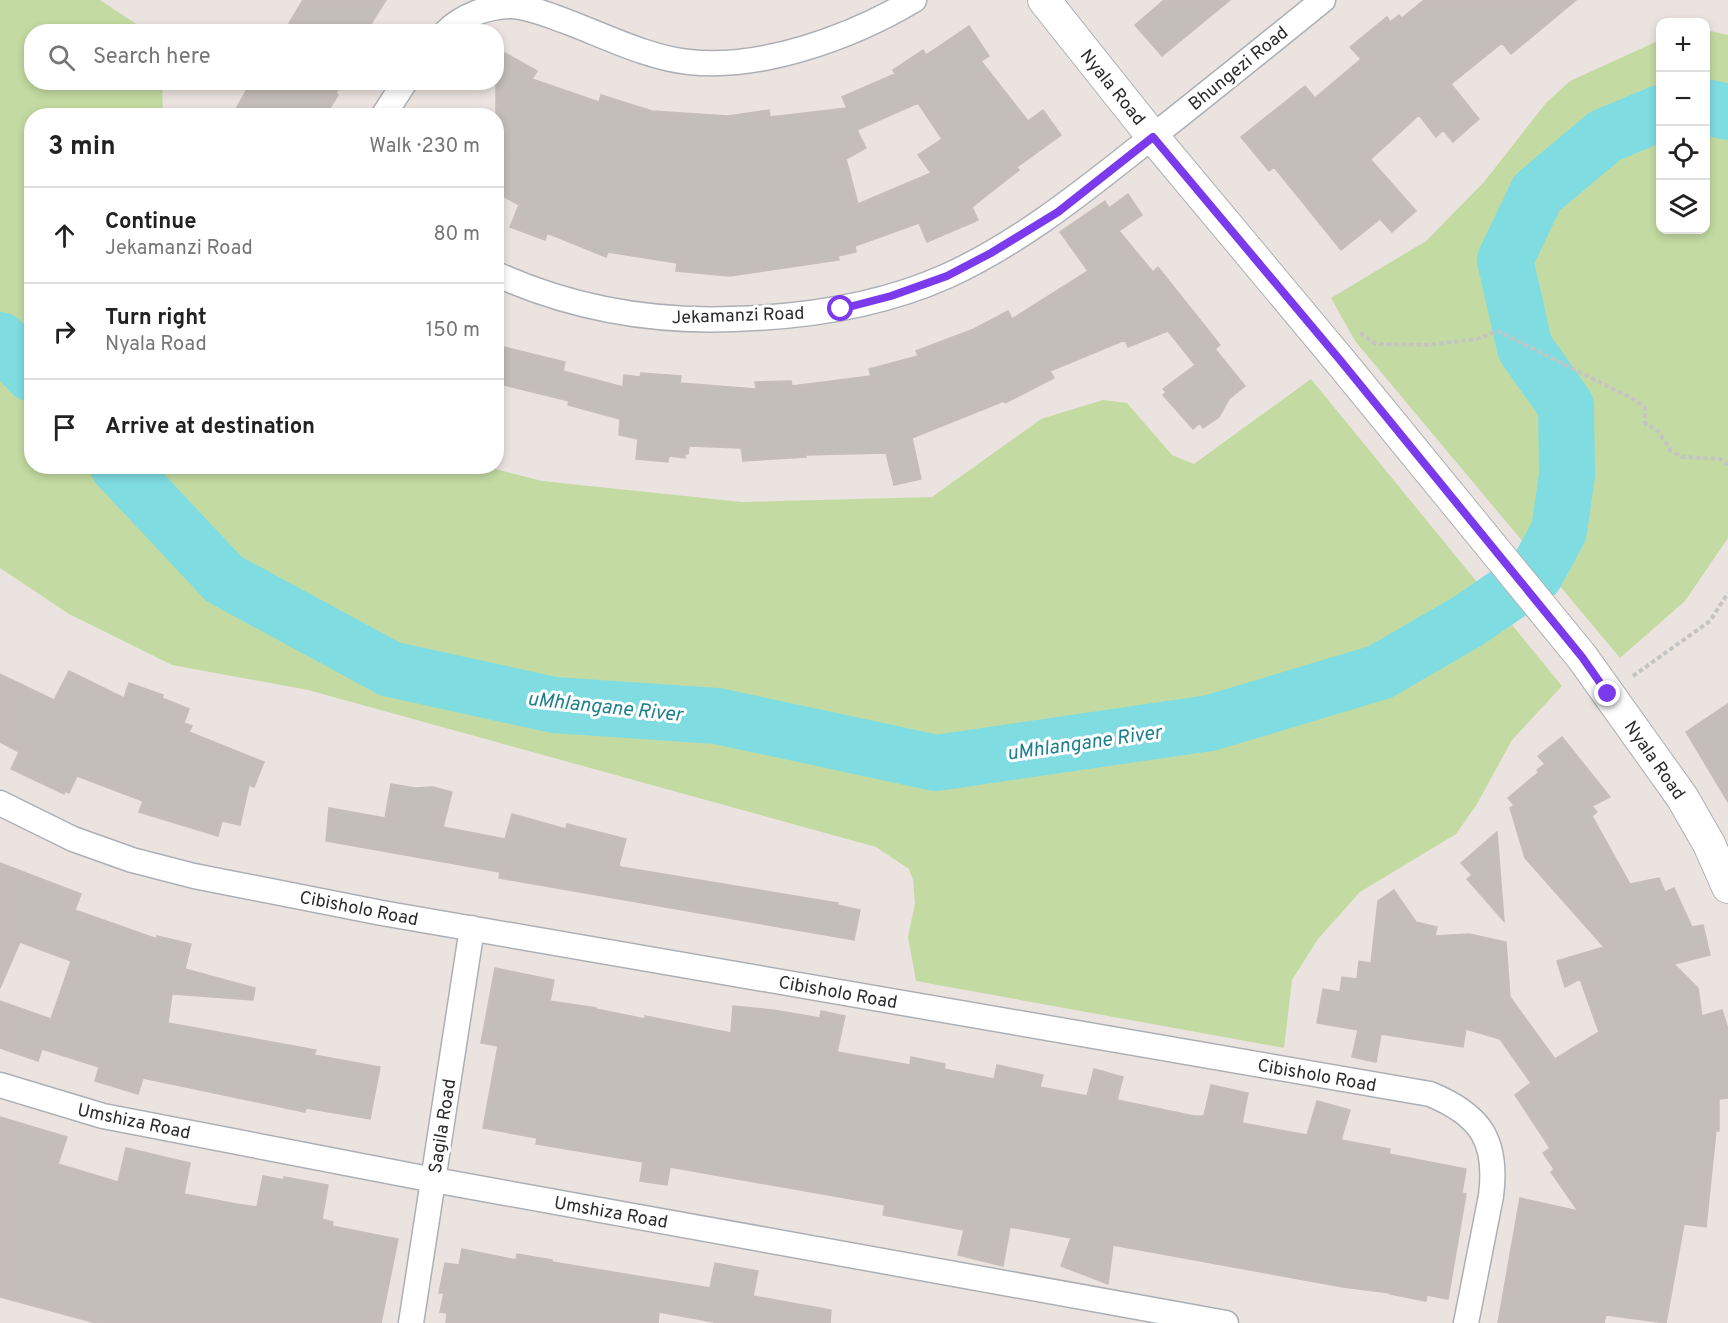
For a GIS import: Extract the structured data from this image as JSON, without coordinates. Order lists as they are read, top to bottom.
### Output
{
  "streets": {
    "street": [
      "Bhungezi Road",
      "Nyala Road",
      "Jekamanzi Road",
      "Cibisholo Road",
      "Umshiza Road",
      "Sagila Road"
    ]
  },
  "crossings": [
    ["Bhungezi Road", "Nyala Road"],
    ["Bhungezi Road", "Jekamanzi Road"],
    ["Nyala Road", "Jekamanzi Road"],
    ["Cibisholo Road", "Sagila Road"],
    ["Umshiza Road", "Sagila Road"]
  ],
  "water": ["uMhlangane River"],
  "page": {
    "map_buttons": ["+", "−"],
    "search": "Search here",
    "heading": ["3 min", "Walk · 230 m"],
    "list": [
      ["Continue", "Jekamanzi Road", "80 m"],
      ["Turn right", "Nyala Road", "150 m"],
      "Arrive at destination"
    ]
  }
}
